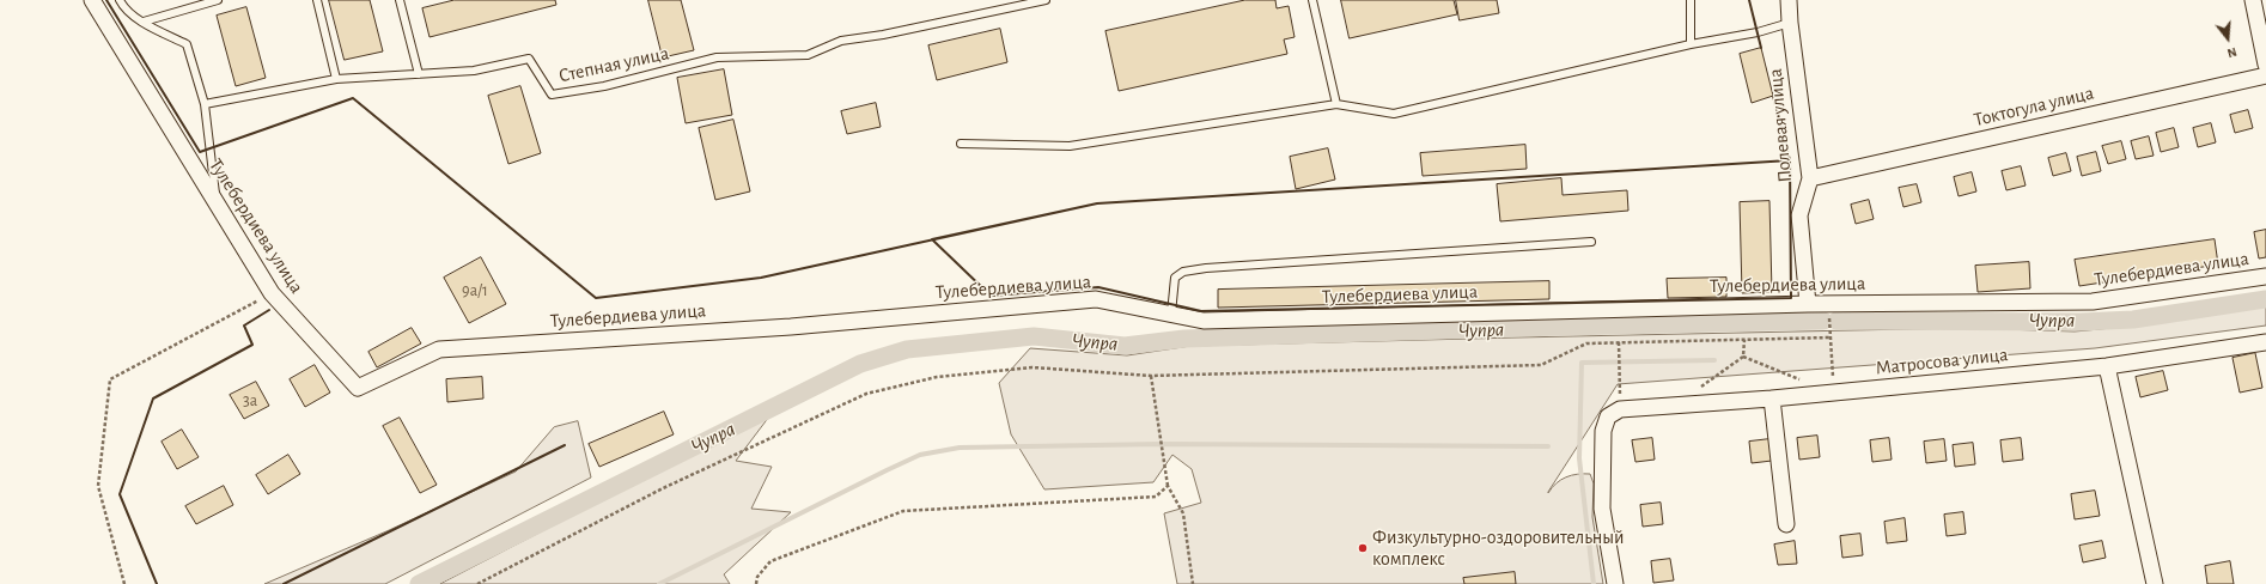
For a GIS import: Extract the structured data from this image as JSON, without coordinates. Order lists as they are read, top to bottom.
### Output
{
  "streets": {
    "street": [
      "Токтогула улица",
      "Полевая улица",
      "Тулебердиева улица",
      "Матросова улица"
    ],
    "lane": ["Степная улица"]
  },
  "crossings": [
    ["Токтогула улица", "Полевая улица"],
    ["Полевая улица", "Тулебердиева улица"]
  ],
  "water": ["Чупра"],
  "places": ["Физкультурно-оздоровительный комплекс"],
  "house_numbers": ["9а/1", "3а"],
  "north": "bottom"
}
